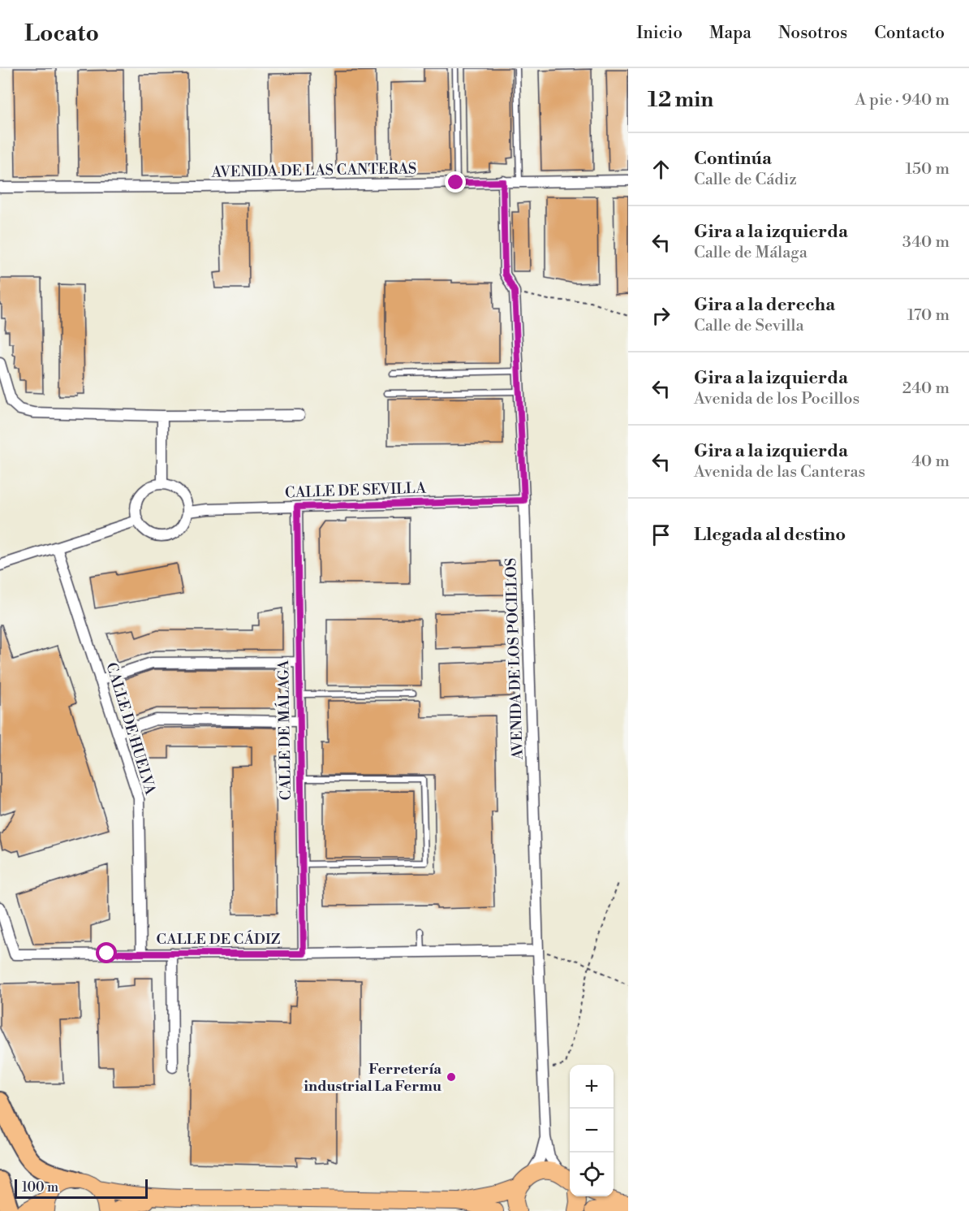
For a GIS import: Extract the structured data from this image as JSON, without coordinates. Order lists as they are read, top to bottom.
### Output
{
  "streets": {
    "street": [
      "AVENIDA DE LAS CANTERAS",
      "CALLE DE SEVILLA",
      "AVENIDA DE LOS POCILLOS",
      "CALLE DE HUELVA",
      "CALLE DE MÁLAGA",
      "CALLE DE CÁDIZ"
    ]
  },
  "crossings": [
    ["AVENIDA DE LAS CANTERAS", "AVENIDA DE LOS POCILLOS"],
    ["CALLE DE SEVILLA", "AVENIDA DE LOS POCILLOS"],
    ["CALLE DE SEVILLA", "CALLE DE MÁLAGA"],
    ["AVENIDA DE LOS POCILLOS", "CALLE DE CÁDIZ"],
    ["CALLE DE HUELVA", "CALLE DE CÁDIZ"],
    ["CALLE DE MÁLAGA", "CALLE DE CÁDIZ"]
  ],
  "places": ["Ferretería industrial La Fermu"],
  "scale_bar": "100 m",
  "page": {
    "header": "Locato",
    "nav": [
      "Inicio",
      "Mapa",
      "Nosotros",
      "Contacto"
    ],
    "heading": ["12 min", "A pie · 940 m"],
    "list": [
      ["Continúa", "Calle de Cádiz", "150 m"],
      ["Gira a la izquierda", "Calle de Málaga", "340 m"],
      ["Gira a la derecha", "Calle de Sevilla", "170 m"],
      ["Gira a la izquierda", "Avenida de los Pocillos", "240 m"],
      ["Gira a la izquierda", "Avenida de las Canteras", "40 m"],
      "Llegada al destino"
    ],
    "map_buttons": ["+", "−"],
    "scale": "100 m"
  }
}
